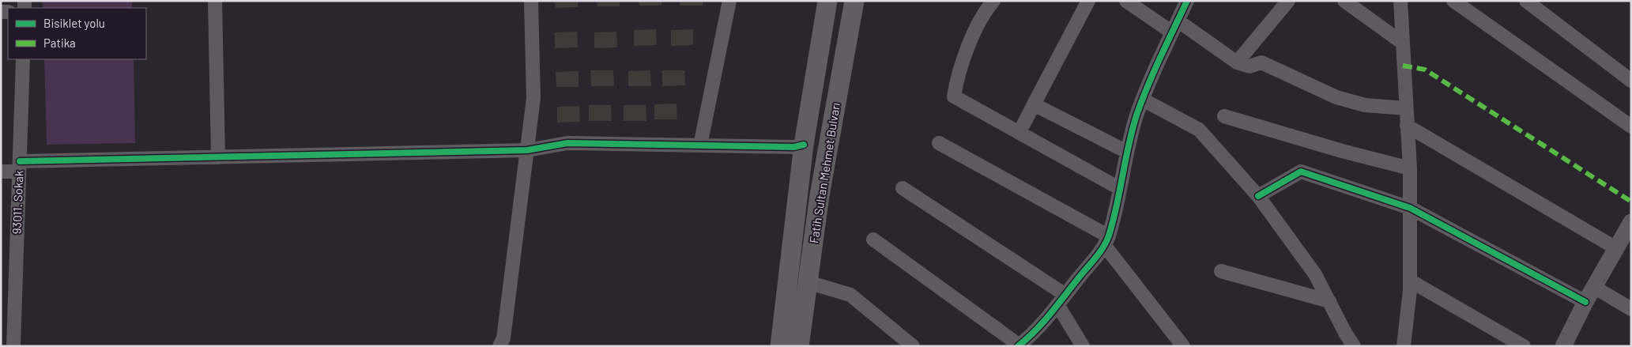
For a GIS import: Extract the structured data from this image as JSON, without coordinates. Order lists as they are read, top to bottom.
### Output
{
  "streets": {
    "main road": ["Fatih Sultan Mehmet Bulvarı"],
    "street": ["93011. Sokak"]
  },
  "legend": ["Bisiklet yolu", "Patika"]
}
